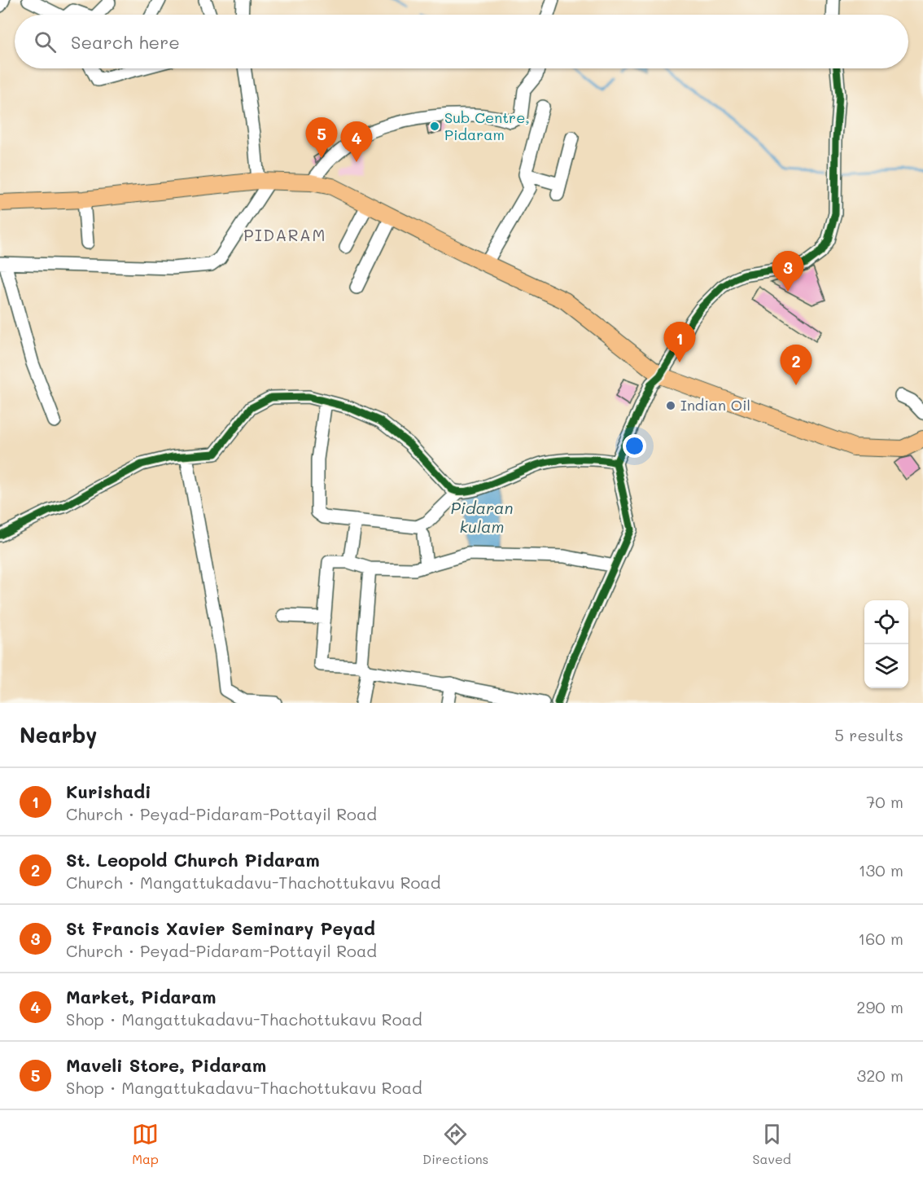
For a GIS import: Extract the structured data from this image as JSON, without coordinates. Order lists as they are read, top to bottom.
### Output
{
  "districts": ["PIDARAM"],
  "water": ["Pidaran kulam"],
  "places": ["Sub Centre, Pidaram", "Indian Oil"],
  "page": {
    "search": "Search here",
    "pins": [
      "5",
      "4",
      "3",
      "1",
      "2"
    ],
    "heading": ["Nearby", "5 results"],
    "list": [
      {
        "mark": "1",
        "name": "Kurishadi",
        "note": "Church · Peyad-Pidaram-Pottayil Road",
        "value": "70 m"
      },
      {
        "mark": "2",
        "name": "St. Leopold Church Pidaram",
        "note": "Church · Mangattukadavu-Thachottukavu Road",
        "value": "130 m"
      },
      {
        "mark": "3",
        "name": "St Francis Xavier Seminary Peyad",
        "note": "Church · Peyad-Pidaram-Pottayil Road",
        "value": "160 m"
      },
      {
        "mark": "4",
        "name": "Market, Pidaram",
        "note": "Shop · Mangattukadavu-Thachottukavu Road",
        "value": "290 m"
      },
      {
        "mark": "5",
        "name": "Maveli Store, Pidaram",
        "note": "Shop · Mangattukadavu-Thachottukavu Road",
        "value": "320 m"
      }
    ],
    "nav": ["Map", "Directions", "Saved"]
  }
}
